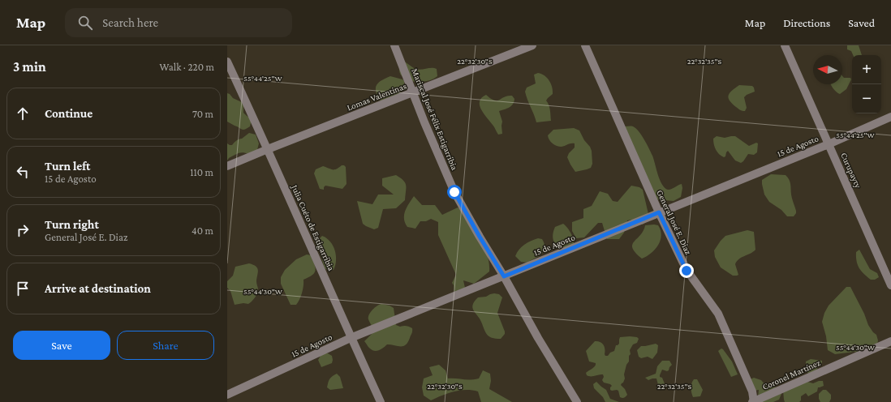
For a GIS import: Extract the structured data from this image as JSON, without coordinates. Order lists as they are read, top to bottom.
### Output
{
  "streets": {
    "street": [
      "Lomas Valentinas",
      "Mariscal José Félix Estigarribia",
      "15 de Agosto",
      "Curupayty",
      "General José E. Diaz",
      "Julia Cuéto de Estigarribia",
      "Coronel Martínez"
    ]
  },
  "crossings": [
    ["Lomas Valentinas", "Mariscal José Félix Estigarribia"],
    ["Lomas Valentinas", "Julia Cuéto de Estigarribia"],
    ["Mariscal José Félix Estigarribia", "15 de Agosto"],
    ["15 de Agosto", "Curupayty"],
    ["15 de Agosto", "General José E. Diaz"],
    ["15 de Agosto", "Julia Cuéto de Estigarribia"],
    ["General José E. Diaz", "Coronel Martínez"]
  ],
  "north": "left",
  "page": {
    "header": "Map",
    "search": "Search here",
    "nav": ["Map", "Directions", "Saved"],
    "heading": ["3 min", "Walk · 220 m"],
    "map_buttons": ["+", "−"],
    "list": [
      ["Continue", "70 m"],
      ["Turn left", "15 de Agosto", "110 m"],
      ["Turn right", "General José E. Diaz", "40 m"],
      "Arrive at destination"
    ],
    "buttons": ["Save", "Share"]
  },
  "coordinates": [
    "22°32'30\"S",
    "22°32'35\"S",
    "55°44'25\"W",
    "55°44'30\"W"
  ]
}
